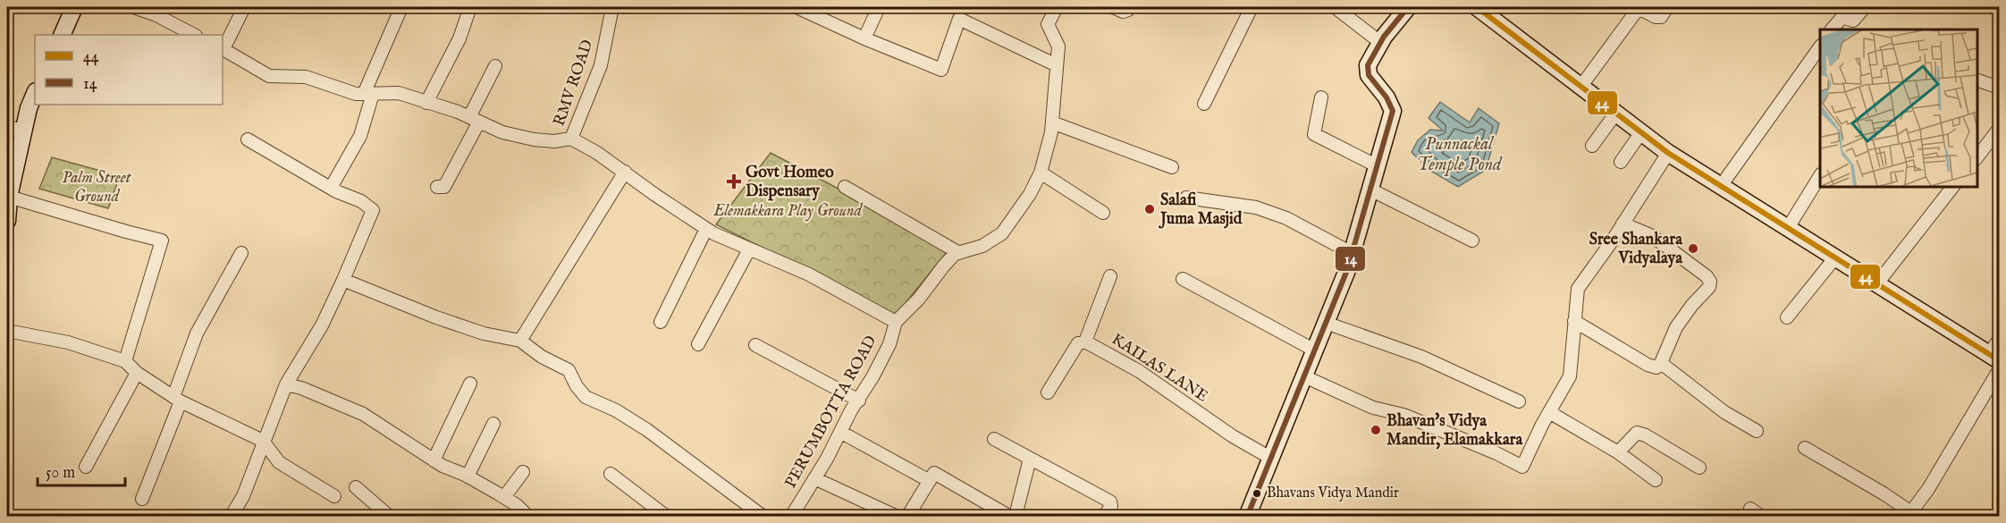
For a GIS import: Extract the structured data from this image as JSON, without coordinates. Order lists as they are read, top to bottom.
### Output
{
  "streets": {
    "street": ["RMV ROAD", "KAILAS LANE", "PERUMBOTTA ROAD"]
  },
  "water": ["Punnackal Temple Pond"],
  "parks": ["Palm Street Ground", "Elemakkara Play Ground"],
  "places": {
    "health": ["Govt Homeo Dispensary"],
    "other": [
      "Salafi Juma Masjid",
      "Sree Shankara Vidyalaya",
      "Bhavan's Vidya Mandir, Elamakkara",
      "Bhavans Vidya Mandir"
    ]
  },
  "lines": ["transit line 44", "transit line 14"],
  "legend": ["44", "14"],
  "scale_bar": "50 m"
}
